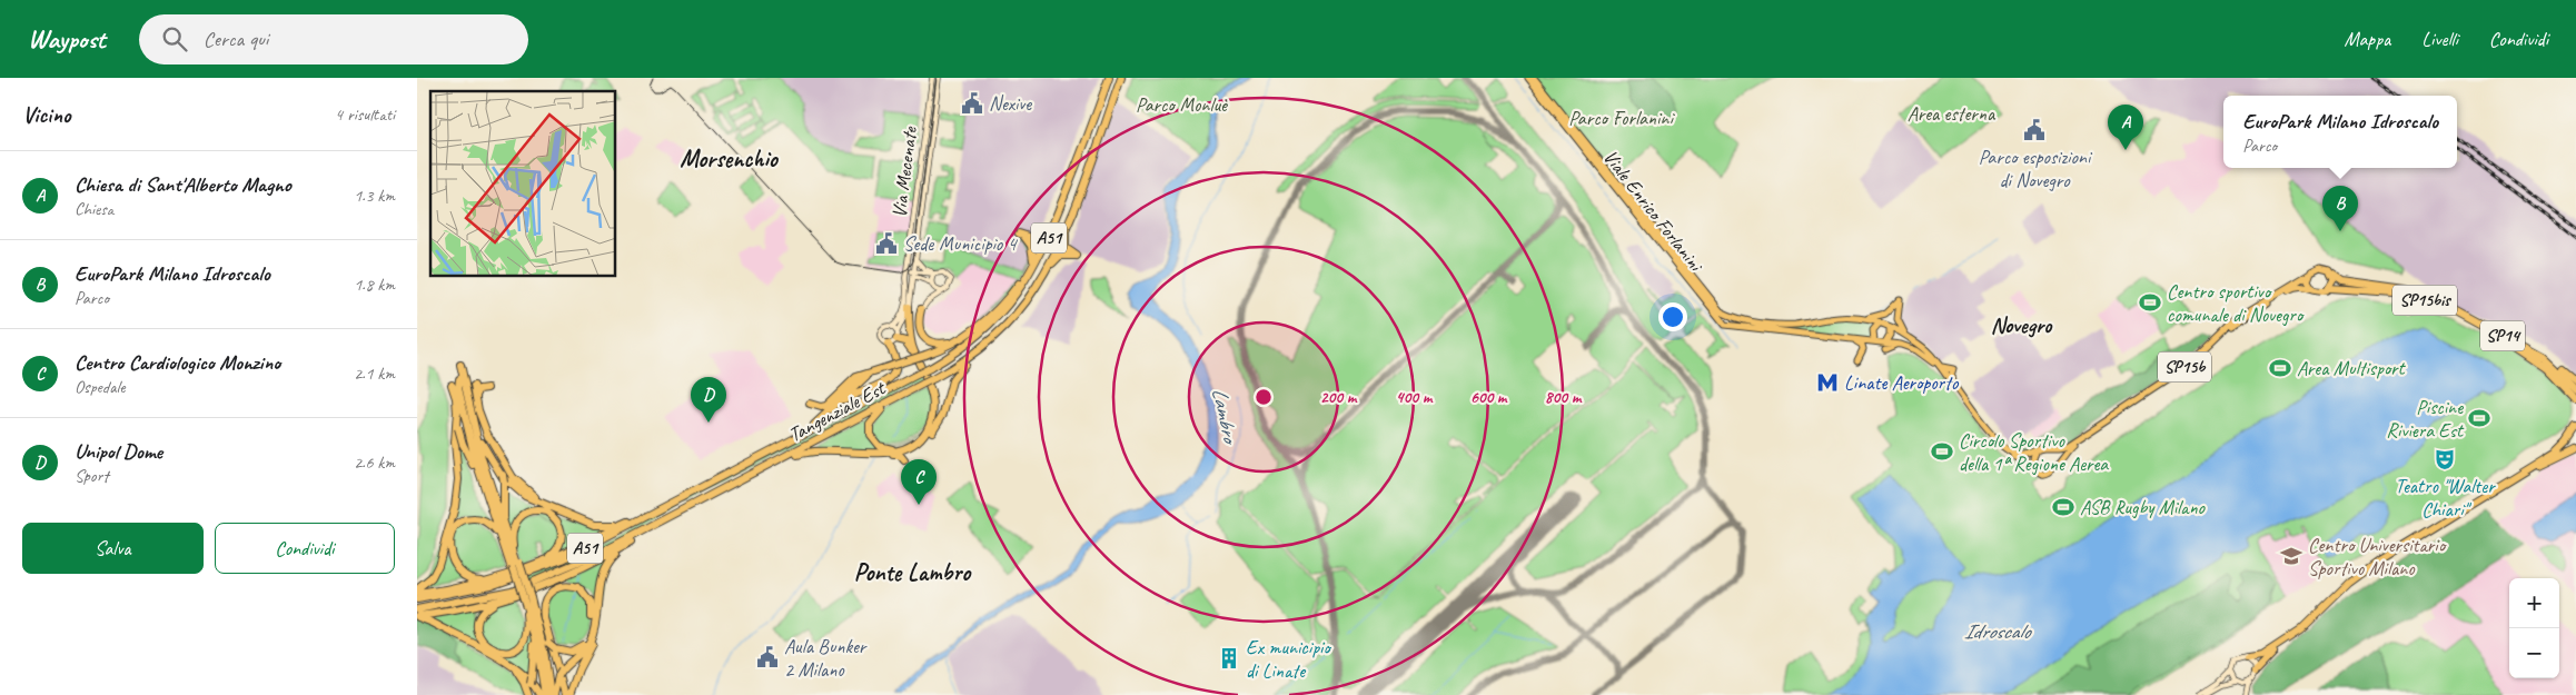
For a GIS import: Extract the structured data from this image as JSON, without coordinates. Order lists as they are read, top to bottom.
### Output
{
  "streets": {
    "highway": [
      "A51",
      "SP15bis",
      "SP14",
      "Tangenziale Est"
    ],
    "main road": ["Via Mecenate", "Viale Enrico Forlanini", "SP15b"]
  },
  "crossings": [
    ["SP15bis", "SP14"],
    ["SP15bis", "SP15b"]
  ],
  "districts": ["Morsenchio", "Novegro", "Ponte Lambro"],
  "water": ["Lambro", "Idroscalo"],
  "parks": ["Parco Monluè", "Area esterna", "Parco Forlanini"],
  "places": {
    "public building": [
      "Nexive",
      "Parco esposizioni di Novegro",
      "Sede Municipio 4",
      "Aula Bunker 2 Milano"
    ],
    "sports": [
      "Centro sportivo comunale di Novegro",
      "Area Multisport",
      "Piscine Riviera Est",
      "Circolo Sportivo della 1ª Regione Aerea",
      "ASB Rugby Milano"
    ],
    "metro station": ["Linate Aeroporto"],
    "theatre": ["Teatro \"Walter Chiari\""],
    "school or university": ["Centro Universitario Sportivo Milano"],
    "building": ["Ex municipio di Linate"]
  },
  "page": {
    "header": "Waypost",
    "search": "Cerca qui",
    "nav": ["Mappa", "Livelli", "Condividi"],
    "heading": ["Vicino", "4 risultati"],
    "popup": ["EuroPark Milano Idroscalo", "Parco"],
    "pins": [
      "A",
      "B",
      "D",
      "C"
    ],
    "list": [
      {
        "mark": "A",
        "name": "Chiesa di Sant'Alberto Magno",
        "note": "Chiesa",
        "value": "1.3 km"
      },
      {
        "mark": "B",
        "name": "EuroPark Milano Idroscalo",
        "note": "Parco",
        "value": "1.8 km"
      },
      {
        "mark": "C",
        "name": "Centro Cardiologico Monzino",
        "note": "Ospedale",
        "value": "2.1 km"
      },
      {
        "mark": "D",
        "name": "Unipol Dome",
        "note": "Sport",
        "value": "2.6 km"
      }
    ],
    "buttons": ["Salva", "Condividi"],
    "map_buttons": ["+", "−"]
  },
  "rings": [
    "200 m",
    "400 m",
    "600 m",
    "800 m"
  ]
}
